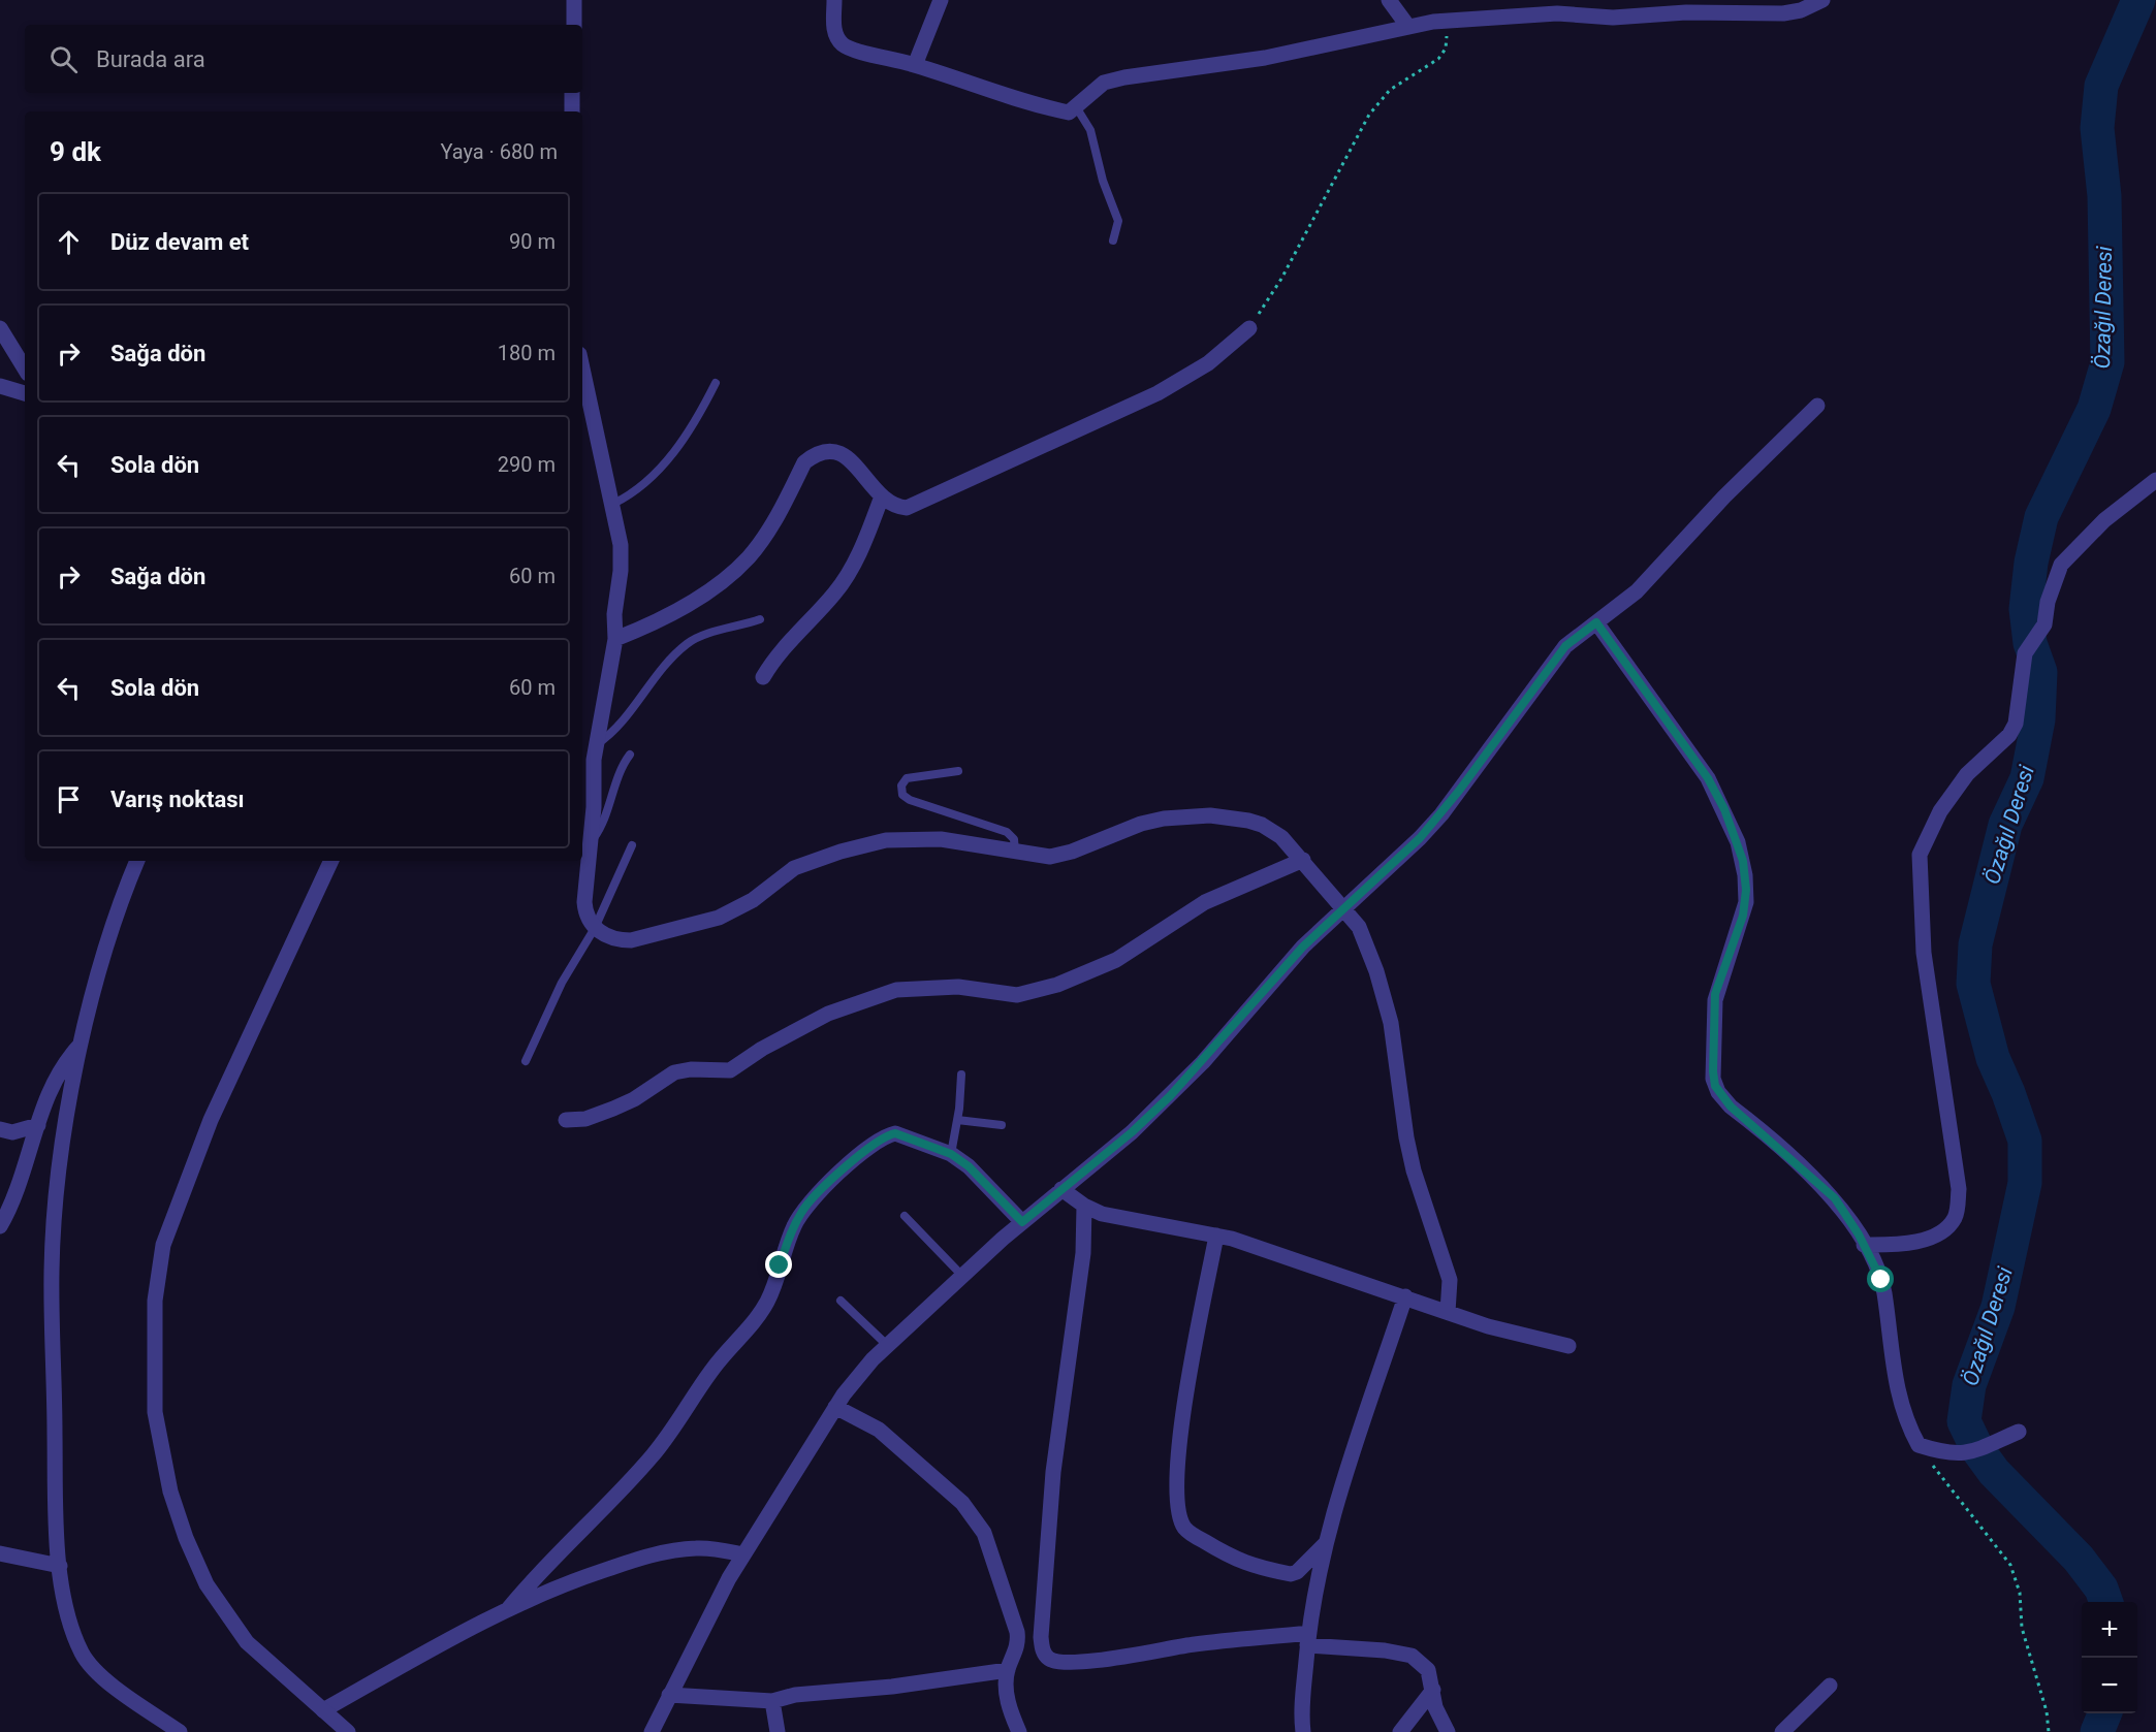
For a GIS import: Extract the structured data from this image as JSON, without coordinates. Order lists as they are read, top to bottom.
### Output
{
  "water": ["Özağıl Deresi"],
  "page": {
    "search": "Burada ara",
    "heading": ["9 dk", "Yaya · 680 m"],
    "list": [
      ["Düz devam et", "90 m"],
      ["Sağa dön", "180 m"],
      ["Sola dön", "290 m"],
      ["Sağa dön", "60 m"],
      ["Sola dön", "60 m"],
      "Varış noktası"
    ],
    "map_buttons": ["+", "−"]
  }
}
